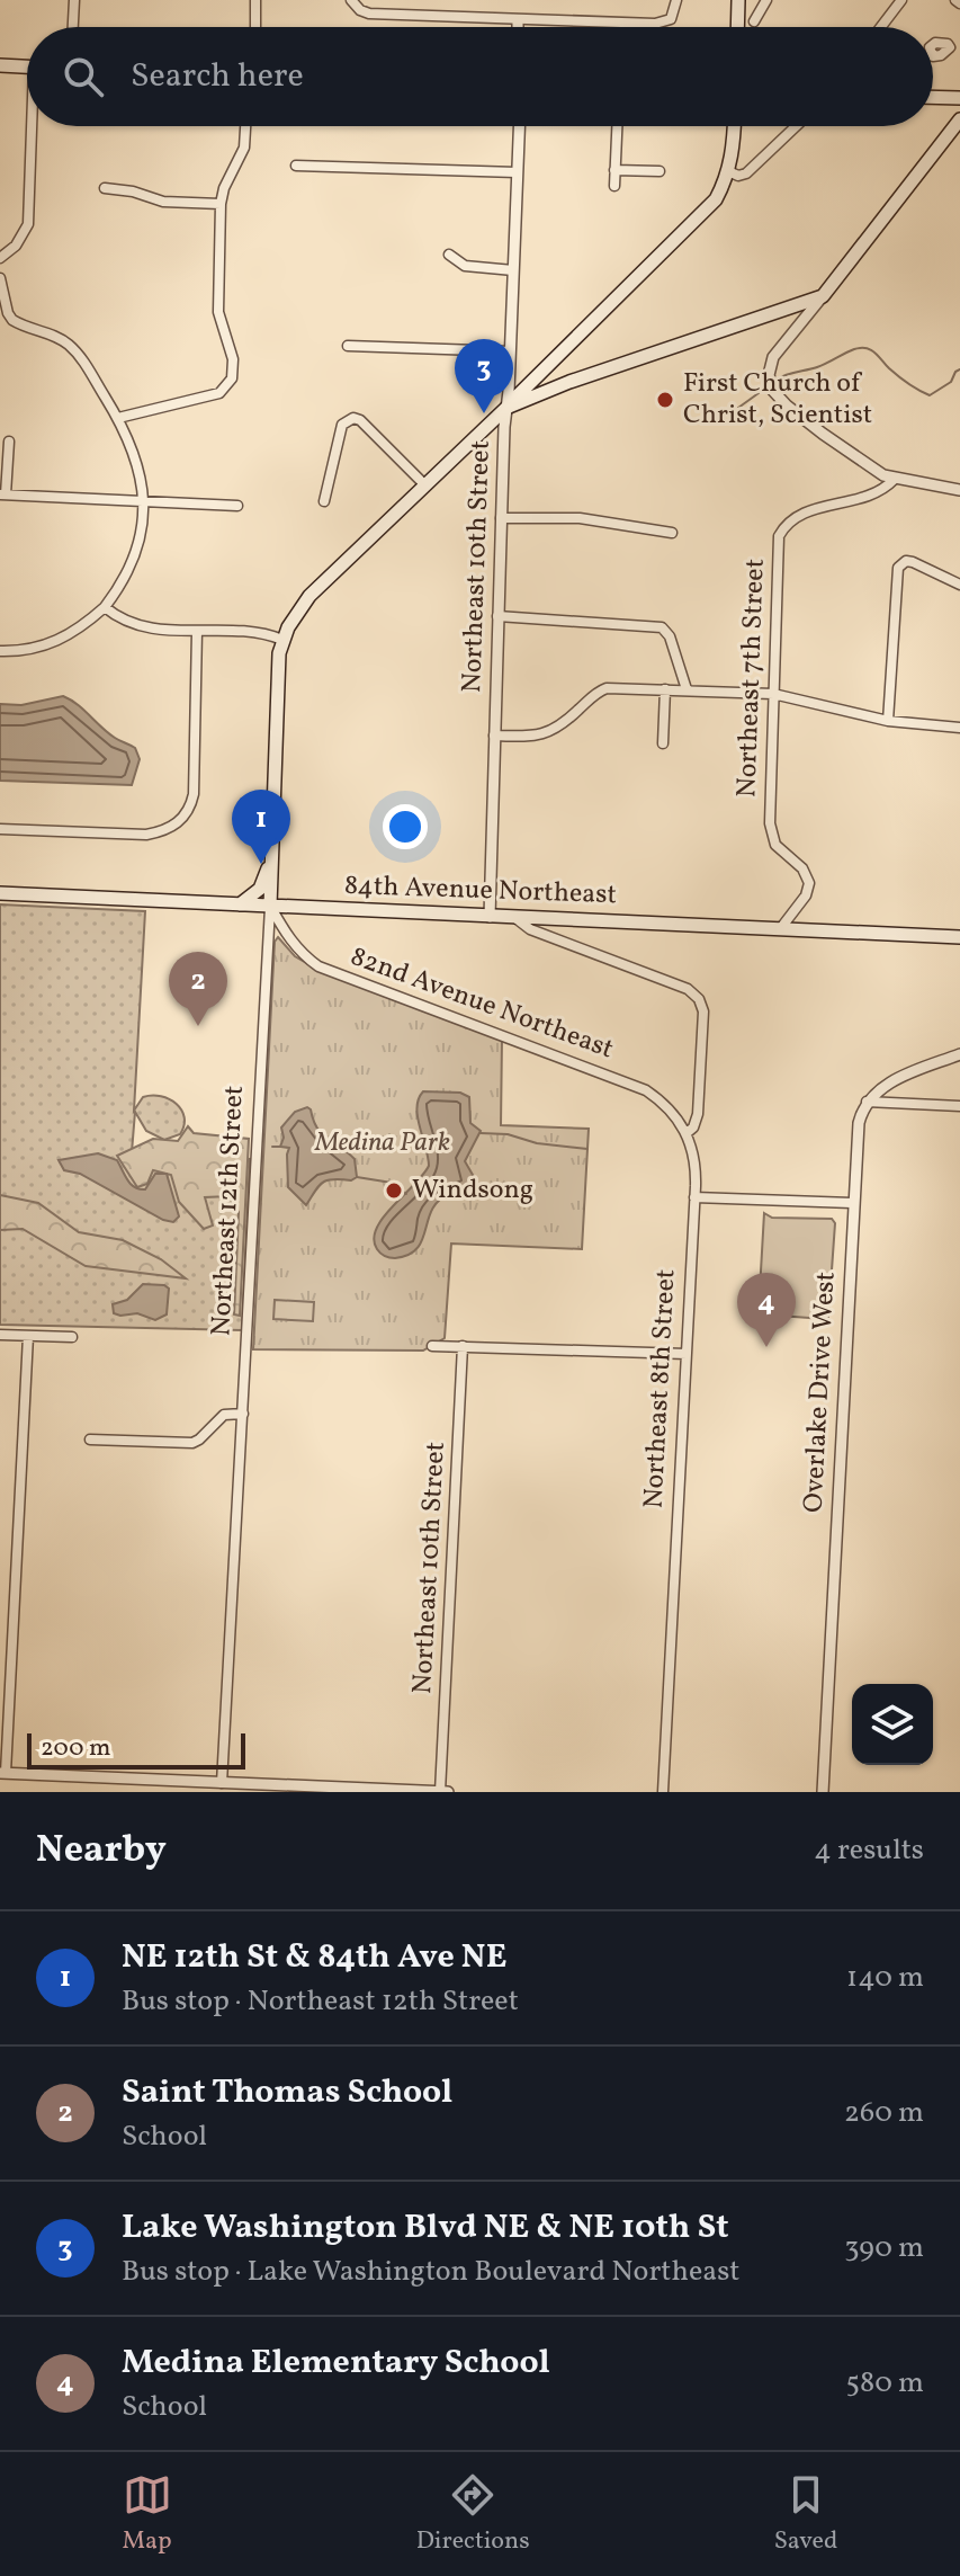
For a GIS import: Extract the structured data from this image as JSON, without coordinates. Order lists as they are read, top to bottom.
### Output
{
  "streets": {
    "main road": ["84th Avenue Northeast", "Northeast 12th Street"],
    "street": [
      "Northeast 10th Street",
      "Northeast 7th Street",
      "82nd Avenue Northeast",
      "Northeast 8th Street",
      "Overlake Drive West"
    ]
  },
  "crossings": [
    ["Northeast 10th Street", "84th Avenue Northeast"],
    ["Northeast 7th Street", "84th Avenue Northeast"],
    ["84th Avenue Northeast", "82nd Avenue Northeast"],
    ["84th Avenue Northeast", "Northeast 12th Street"],
    ["84th Avenue Northeast", "Northeast 8th Street"],
    ["82nd Avenue Northeast", "Northeast 12th Street"],
    ["82nd Avenue Northeast", "Northeast 8th Street"]
  ],
  "parks": ["Medina Park"],
  "places": ["First Church of Christ, Scientist", "Windsong"],
  "scale_bar": "200 m",
  "page": {
    "search": "Search here",
    "pins": [
      "3",
      "1",
      "2",
      "4"
    ],
    "scale": "200 m",
    "heading": ["Nearby", "4 results"],
    "list": [
      {
        "mark": "1",
        "name": "NE 12th St & 84th Ave NE",
        "note": "Bus stop · Northeast 12th Street",
        "value": "140 m"
      },
      {
        "mark": "2",
        "name": "Saint Thomas School",
        "note": "School",
        "value": "260 m"
      },
      {
        "mark": "3",
        "name": "Lake Washington Blvd NE & NE 10th St",
        "note": "Bus stop · Lake Washington Boulevard Northeast",
        "value": "390 m"
      },
      {
        "mark": "4",
        "name": "Medina Elementary School",
        "note": "School",
        "value": "580 m"
      }
    ],
    "nav": ["Map", "Directions", "Saved"]
  }
}
